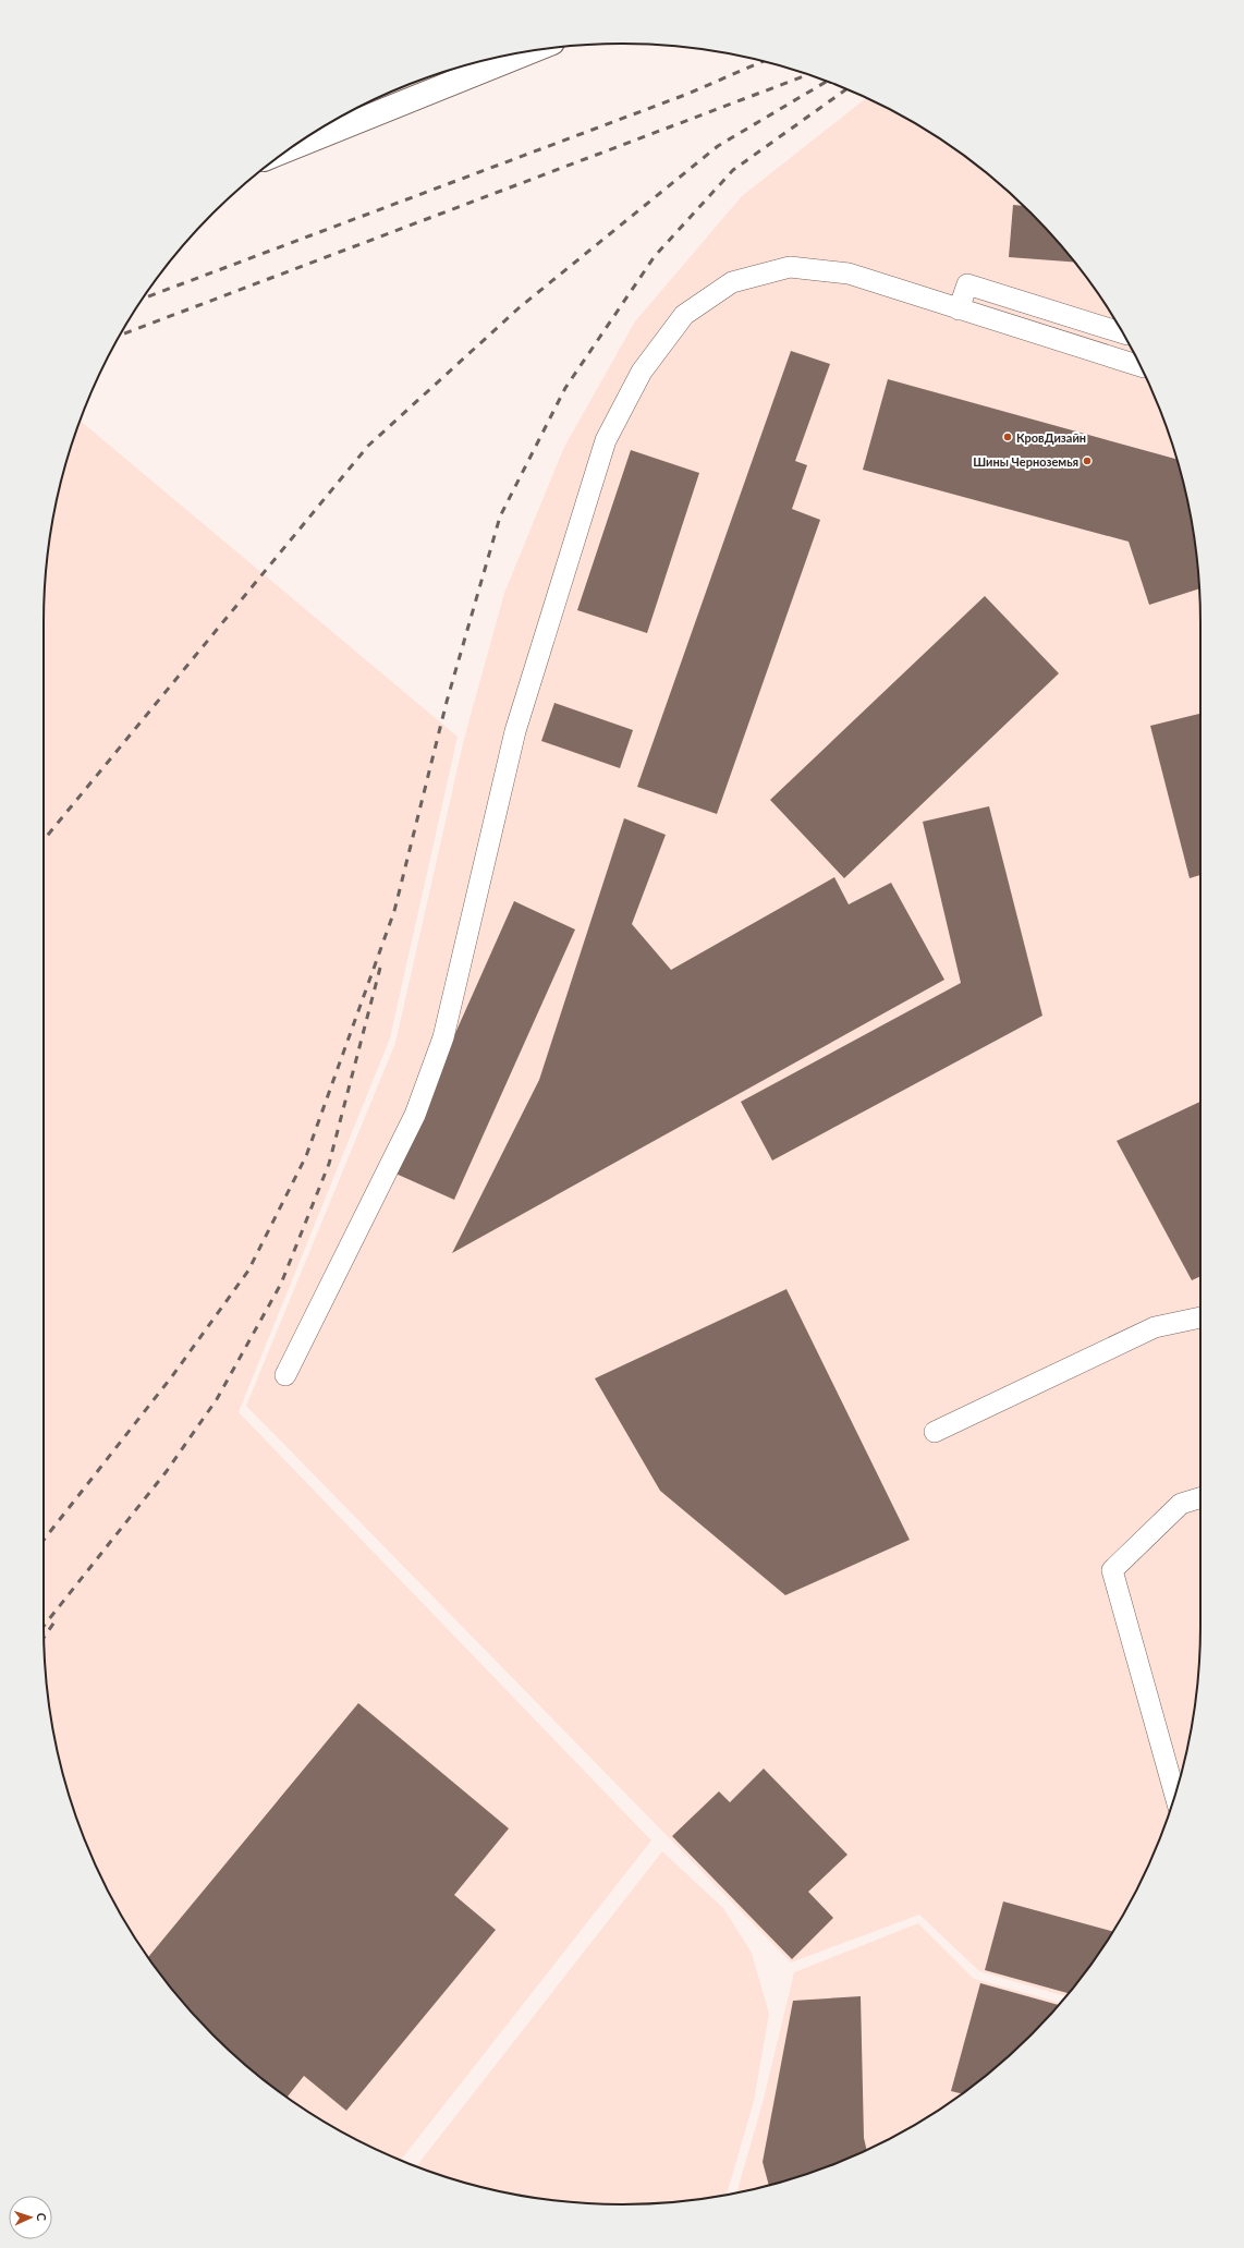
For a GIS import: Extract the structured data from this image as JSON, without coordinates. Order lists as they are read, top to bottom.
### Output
{
  "places": ["КровДизайн", "Шины Черноземья"],
  "north": "right"
}
